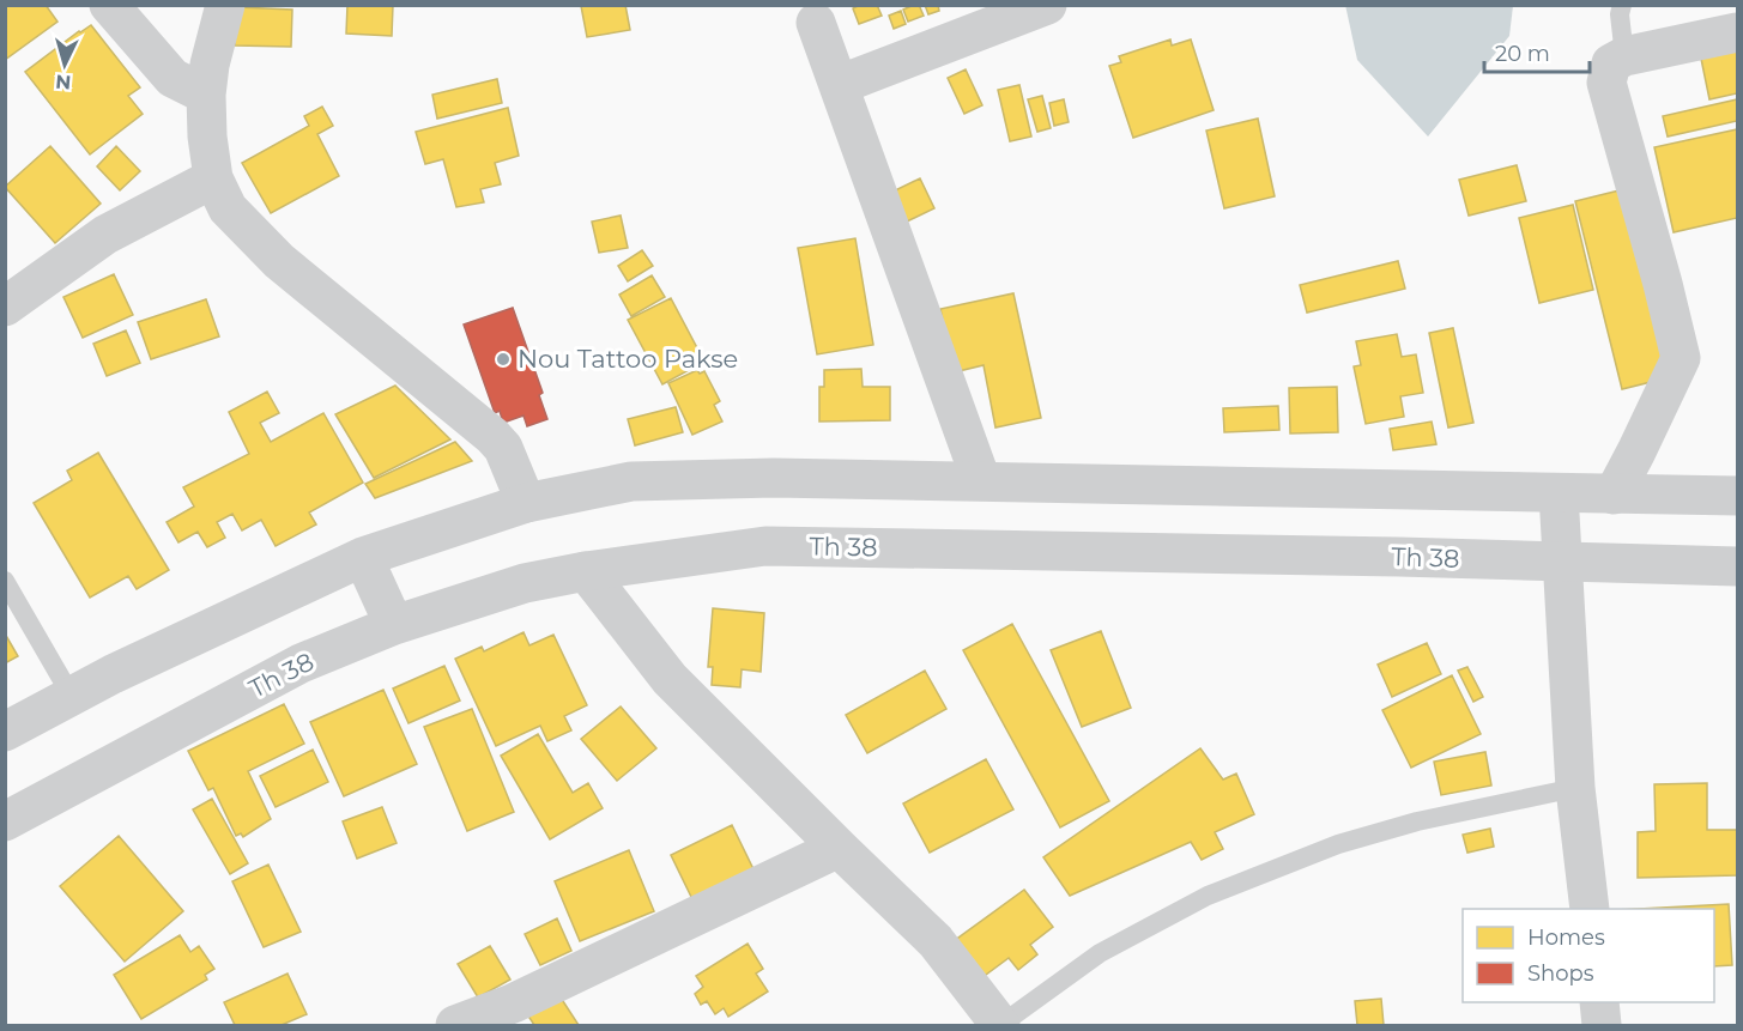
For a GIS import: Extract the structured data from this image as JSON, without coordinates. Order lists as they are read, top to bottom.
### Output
{
  "streets": {
    "street": ["Th 38"]
  },
  "places": ["Nou Tattoo Pakse"],
  "legend": ["Homes", "Shops"],
  "scale_bar": "20 m",
  "north": "bottom"
}
